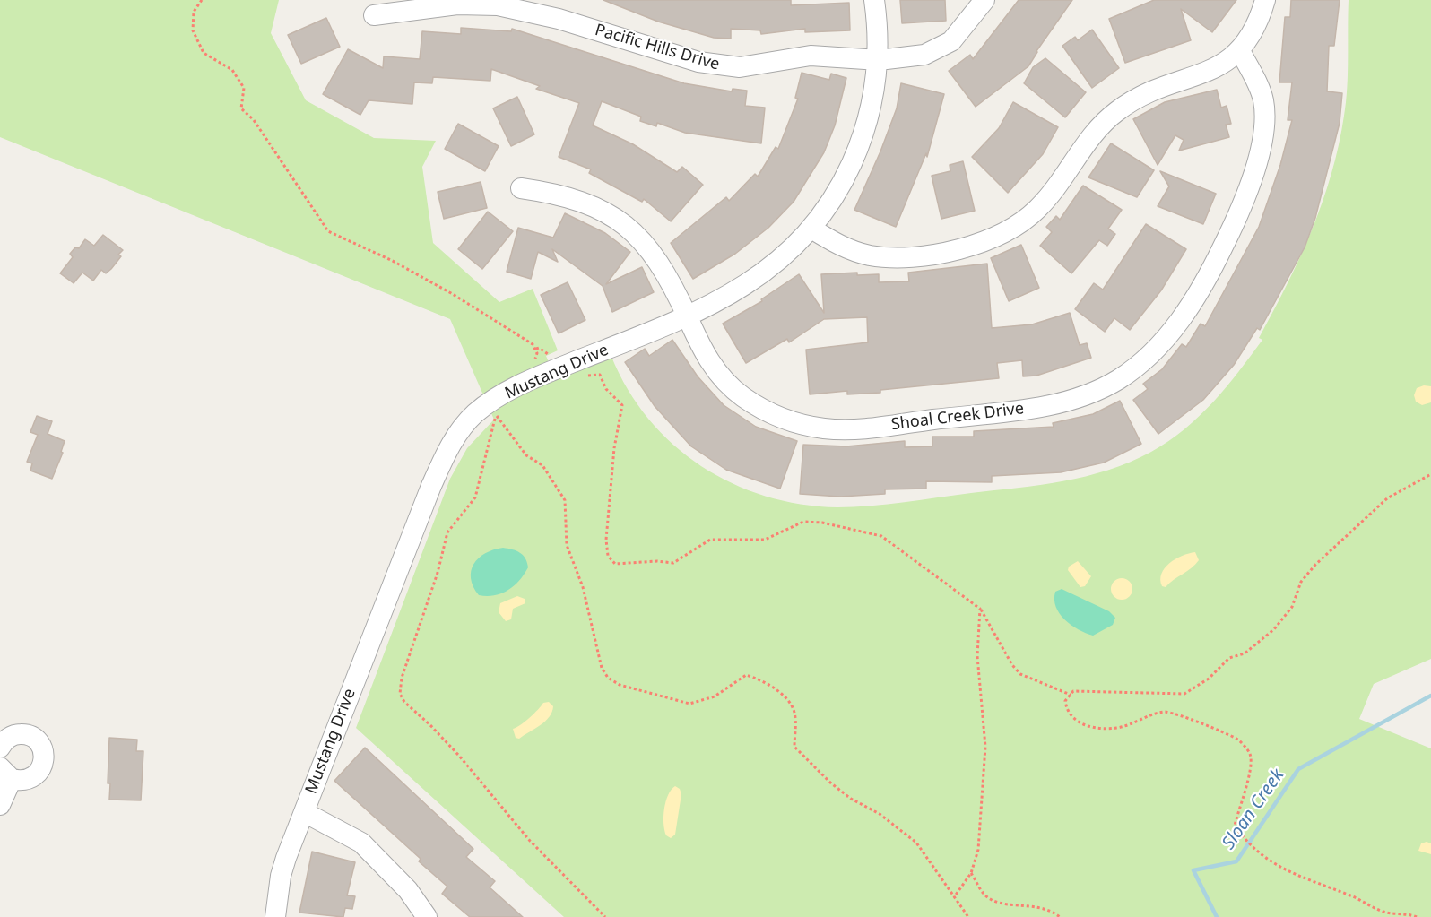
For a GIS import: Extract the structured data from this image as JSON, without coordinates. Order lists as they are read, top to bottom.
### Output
{
  "streets": {
    "street": ["Pacific Hills Drive", "Mustang Drive", "Shoal Creek Drive"]
  },
  "crossings": [
    ["Pacific Hills Drive", "Mustang Drive"],
    ["Mustang Drive", "Shoal Creek Drive"]
  ],
  "water": ["Sloan Creek"]
}
